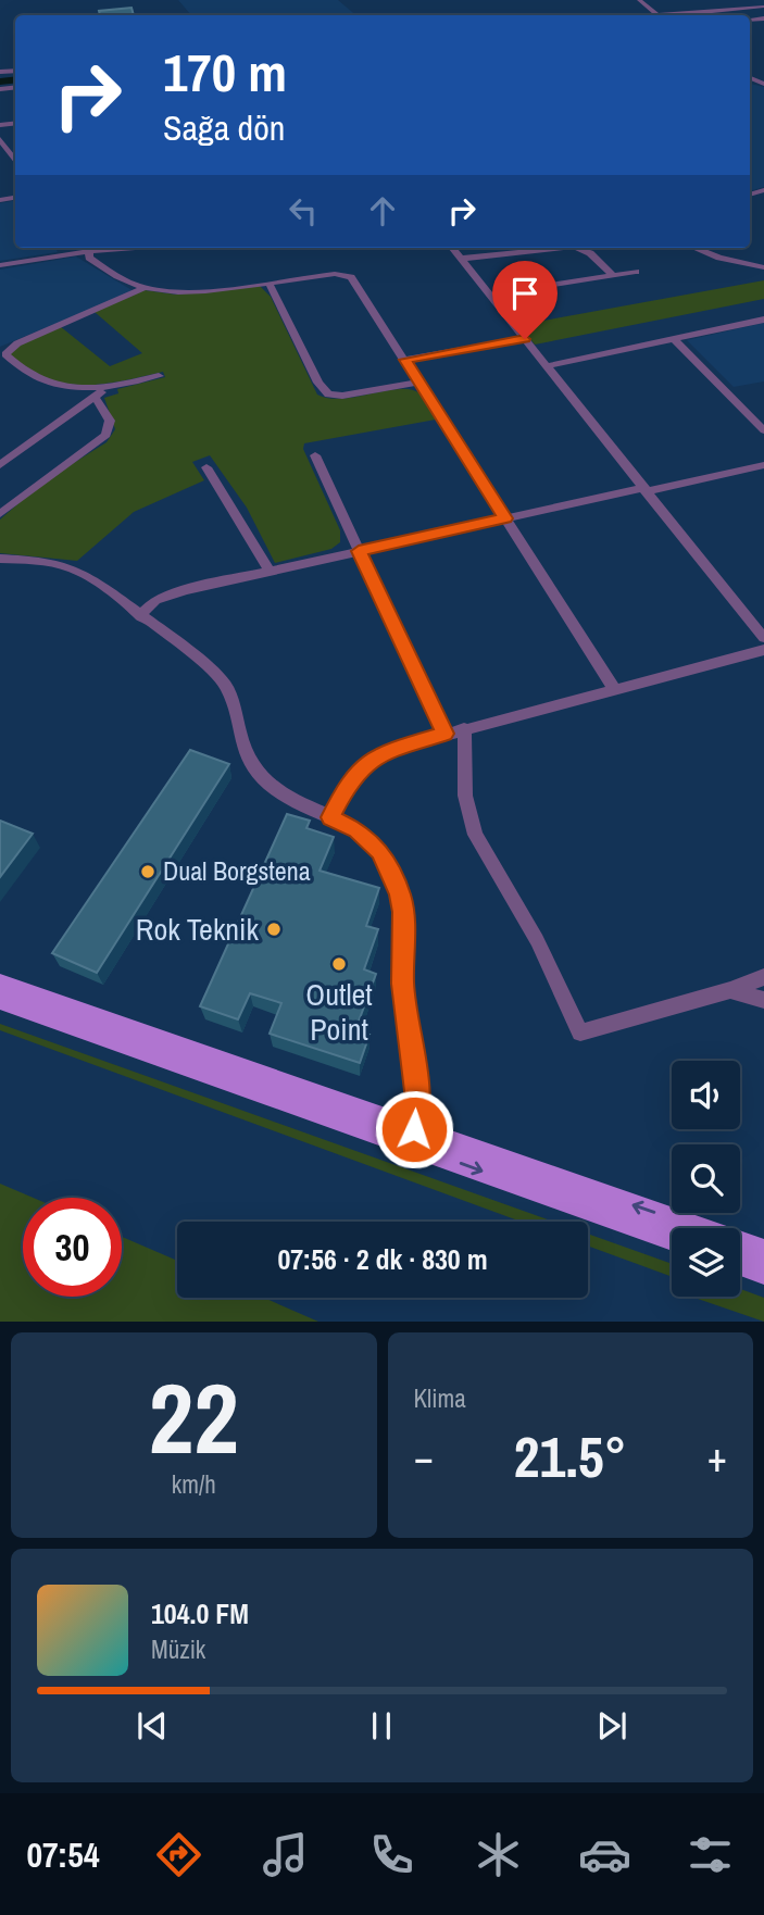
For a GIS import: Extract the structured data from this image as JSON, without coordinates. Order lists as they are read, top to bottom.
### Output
{
  "places": ["Dual Borgstena", "Rok Teknik", "Outlet Point"],
  "page": {
    "turn": ["170 m", "Sağa dön"],
    "limit": "30",
    "trip": "07:56 · 2 dk · 830 m",
    "tile": [
      ["22", "km/h"],
      "Klima"
    ],
    "heat": ["−", "21.5°", "+"],
    "song": ["104.0 FM", "Müzik"],
    "tabs": "07:54"
  }
}
